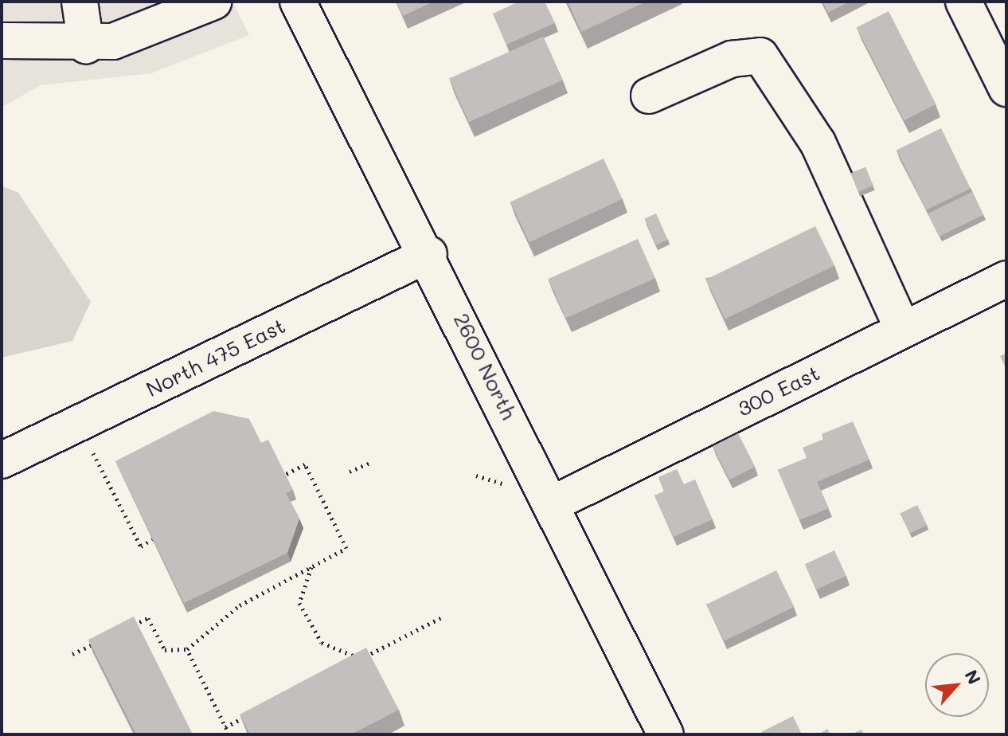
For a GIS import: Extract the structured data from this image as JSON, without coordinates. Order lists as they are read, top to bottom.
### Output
{
  "streets": {
    "street": ["North 475 East", "2600 North", "300 East"]
  },
  "crossings": [
    ["North 475 East", "2600 North"],
    ["2600 North", "300 East"]
  ],
  "north": "top right"
}
